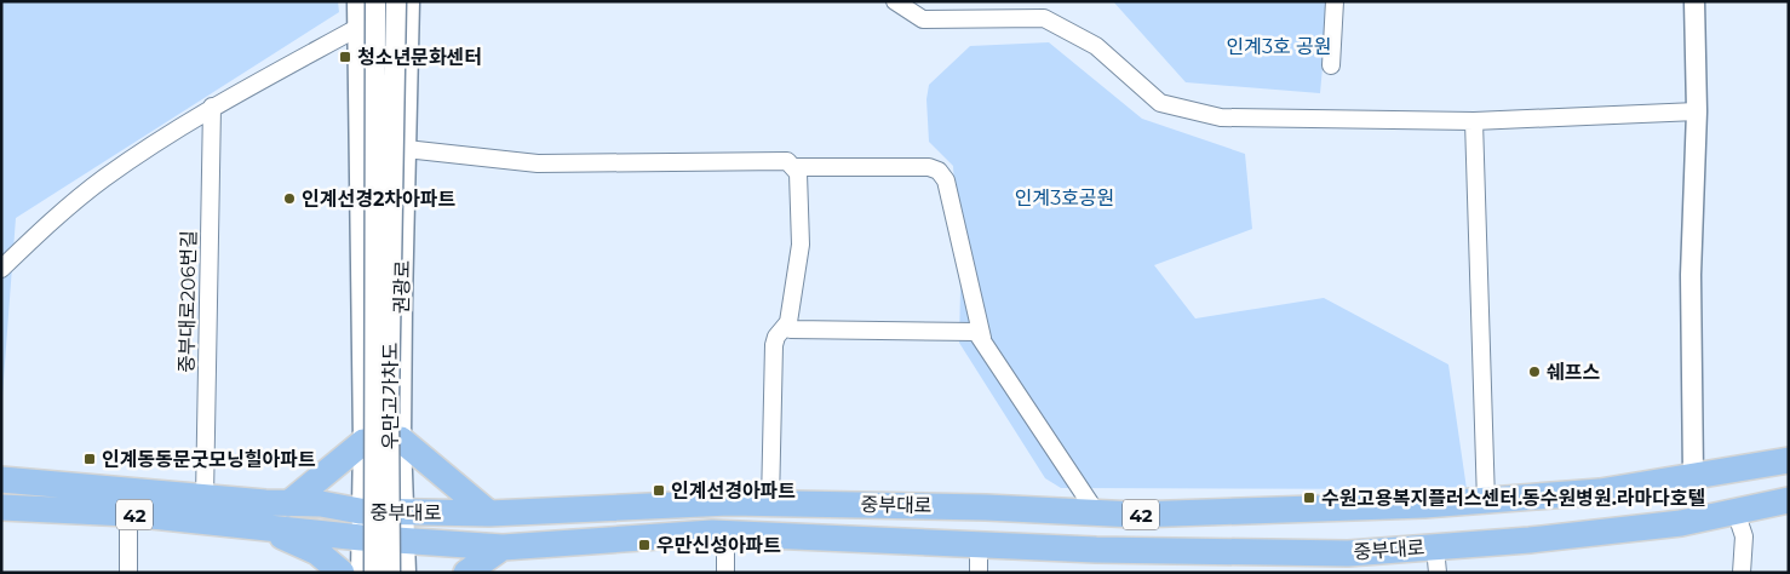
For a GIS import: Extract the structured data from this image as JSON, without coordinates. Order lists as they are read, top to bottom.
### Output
{
  "streets": {
    "main road": ["중부대로", "42"],
    "street": ["권광로", "중부대로206번길", "우만고가차도"]
  },
  "crossings": [
    ["권광로", "중부대로"],
    ["중부대로206번길", "중부대로"]
  ],
  "parks": ["인계3호 공원", "인계3호공원"],
  "places": {
    "transit": [
      "청소년문화센터",
      "인계동동문굿모닝힐아파트",
      "인계선경아파트",
      "수원고용복지플러스센터.동수원병원.라마다호텔",
      "우만신성아파트"
    ],
    "other": ["인계선경2차아파트", "쉐프스"]
  }
}
